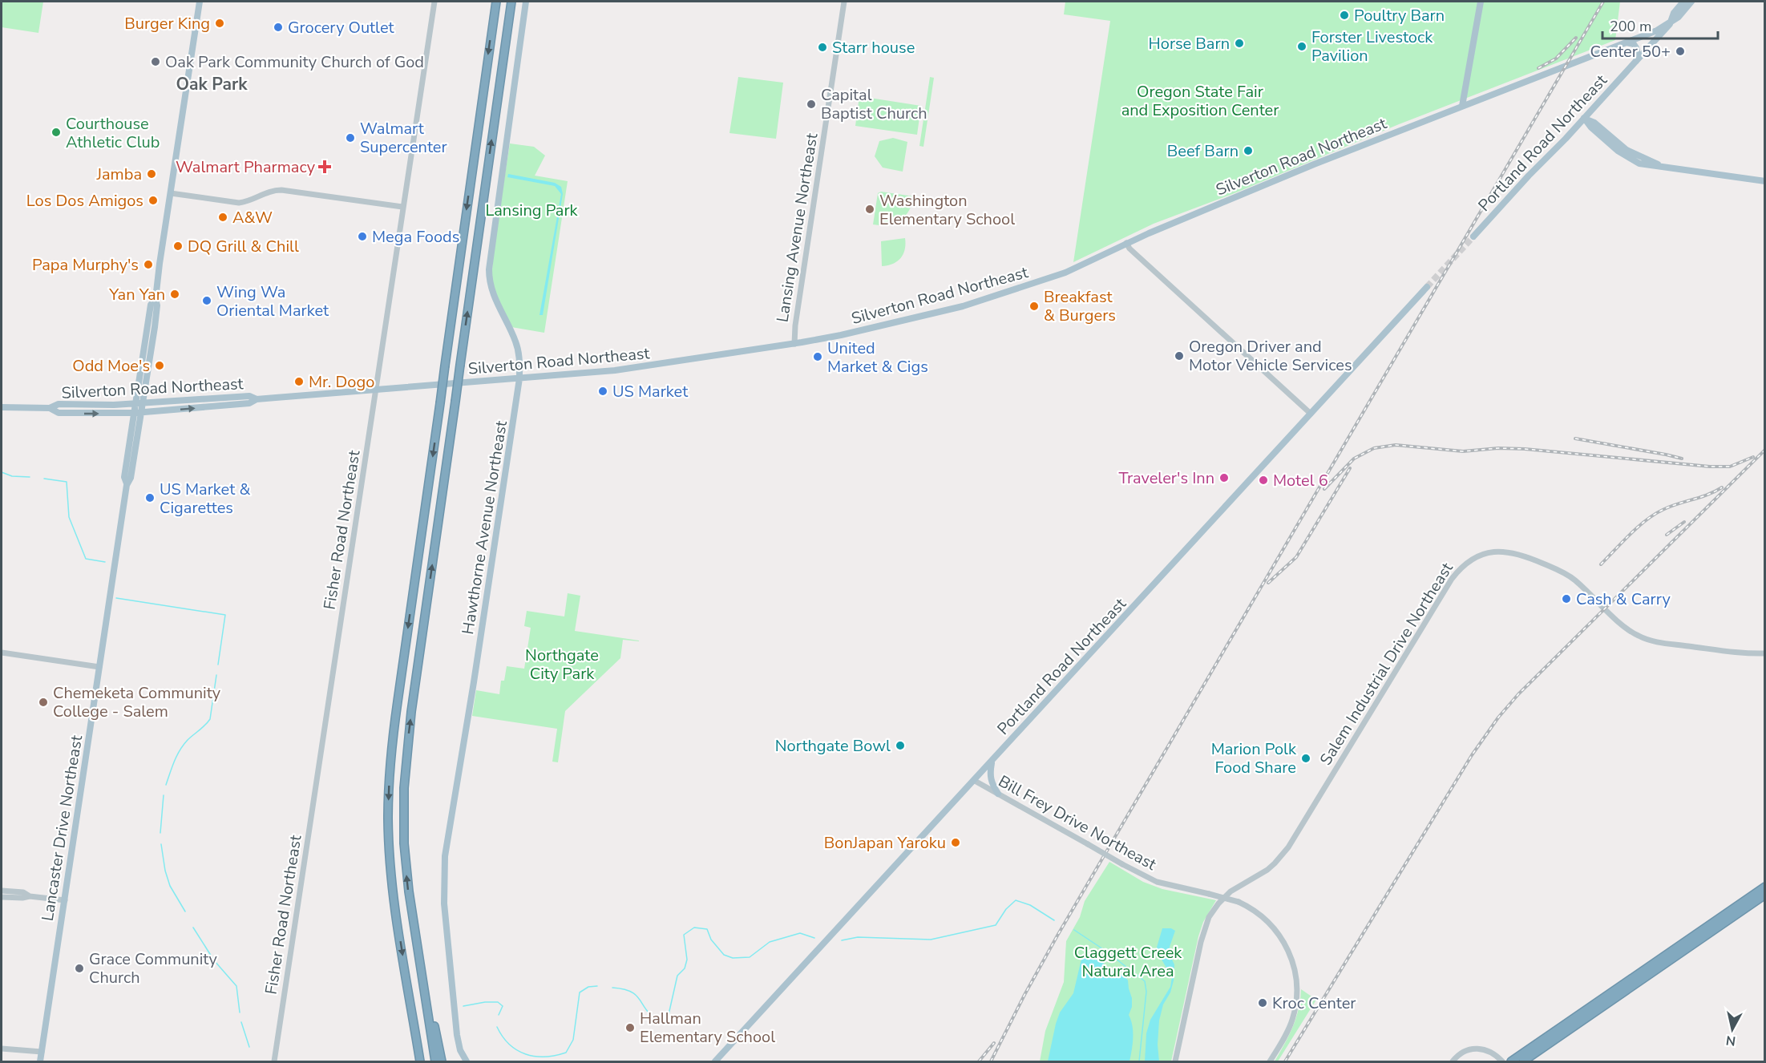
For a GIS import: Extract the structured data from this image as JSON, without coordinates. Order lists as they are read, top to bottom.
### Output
{
  "streets": {
    "main road": [
      "Portland Road Northeast",
      "Silverton Road Northeast",
      "Hawthorne Avenue Northeast",
      "Lancaster Drive Northeast"
    ],
    "street": [
      "Lansing Avenue Northeast",
      "Fisher Road Northeast",
      "Salem Industrial Drive Northeast",
      "Bill Frey Drive Northeast"
    ]
  },
  "crossings": [
    ["Portland Road Northeast", "Silverton Road Northeast"],
    ["Portland Road Northeast", "Bill Frey Drive Northeast"],
    ["Silverton Road Northeast", "Lansing Avenue Northeast"],
    ["Silverton Road Northeast", "Hawthorne Avenue Northeast"],
    ["Silverton Road Northeast", "Fisher Road Northeast"],
    ["Silverton Road Northeast", "Lancaster Drive Northeast"]
  ],
  "districts": ["Oak Park"],
  "parks": [
    "Oregon State Fair and Exposition Center",
    "Lansing Park",
    "Northgate City Park",
    "Claggett Creek Natural Area"
  ],
  "places": {
    "other": [
      "Poultry Barn",
      "Burger King",
      "Grocery Outlet",
      "Horse Barn",
      "Forster Livestock Pavilion",
      "Starr house",
      "Center 50+",
      "Oak Park Community Church of God",
      "Capital Baptist Church",
      "Courthouse Athletic Club",
      "Walmart Supercenter",
      "Beef Barn",
      "Jamba",
      "Los Dos Amigos",
      "Washington Elementary School",
      "A&W",
      "Mega Foods",
      "DQ Grill & Chill",
      "Papa Murphy's",
      "Yan Yan",
      "Wing Wa Oriental Market",
      "Breakfast & Burgers",
      "Oregon Driver and Motor Vehicle Services",
      "United Market & Cigs",
      "Odd Moe's",
      "Mr. Dogo",
      "US Market",
      "Traveler's Inn",
      "Motel 6",
      "US Market & Cigarettes",
      "Cash & Carry",
      "Chemeketa Community College - Salem",
      "Northgate Bowl",
      "Marion Polk Food Share",
      "BonJapan Yaroku",
      "Grace Community Church",
      "Kroc Center",
      "Hallman Elementary School"
    ],
    "health": ["Walmart Pharmacy"]
  },
  "scale_bar": "200 m",
  "north": "bottom"
}
